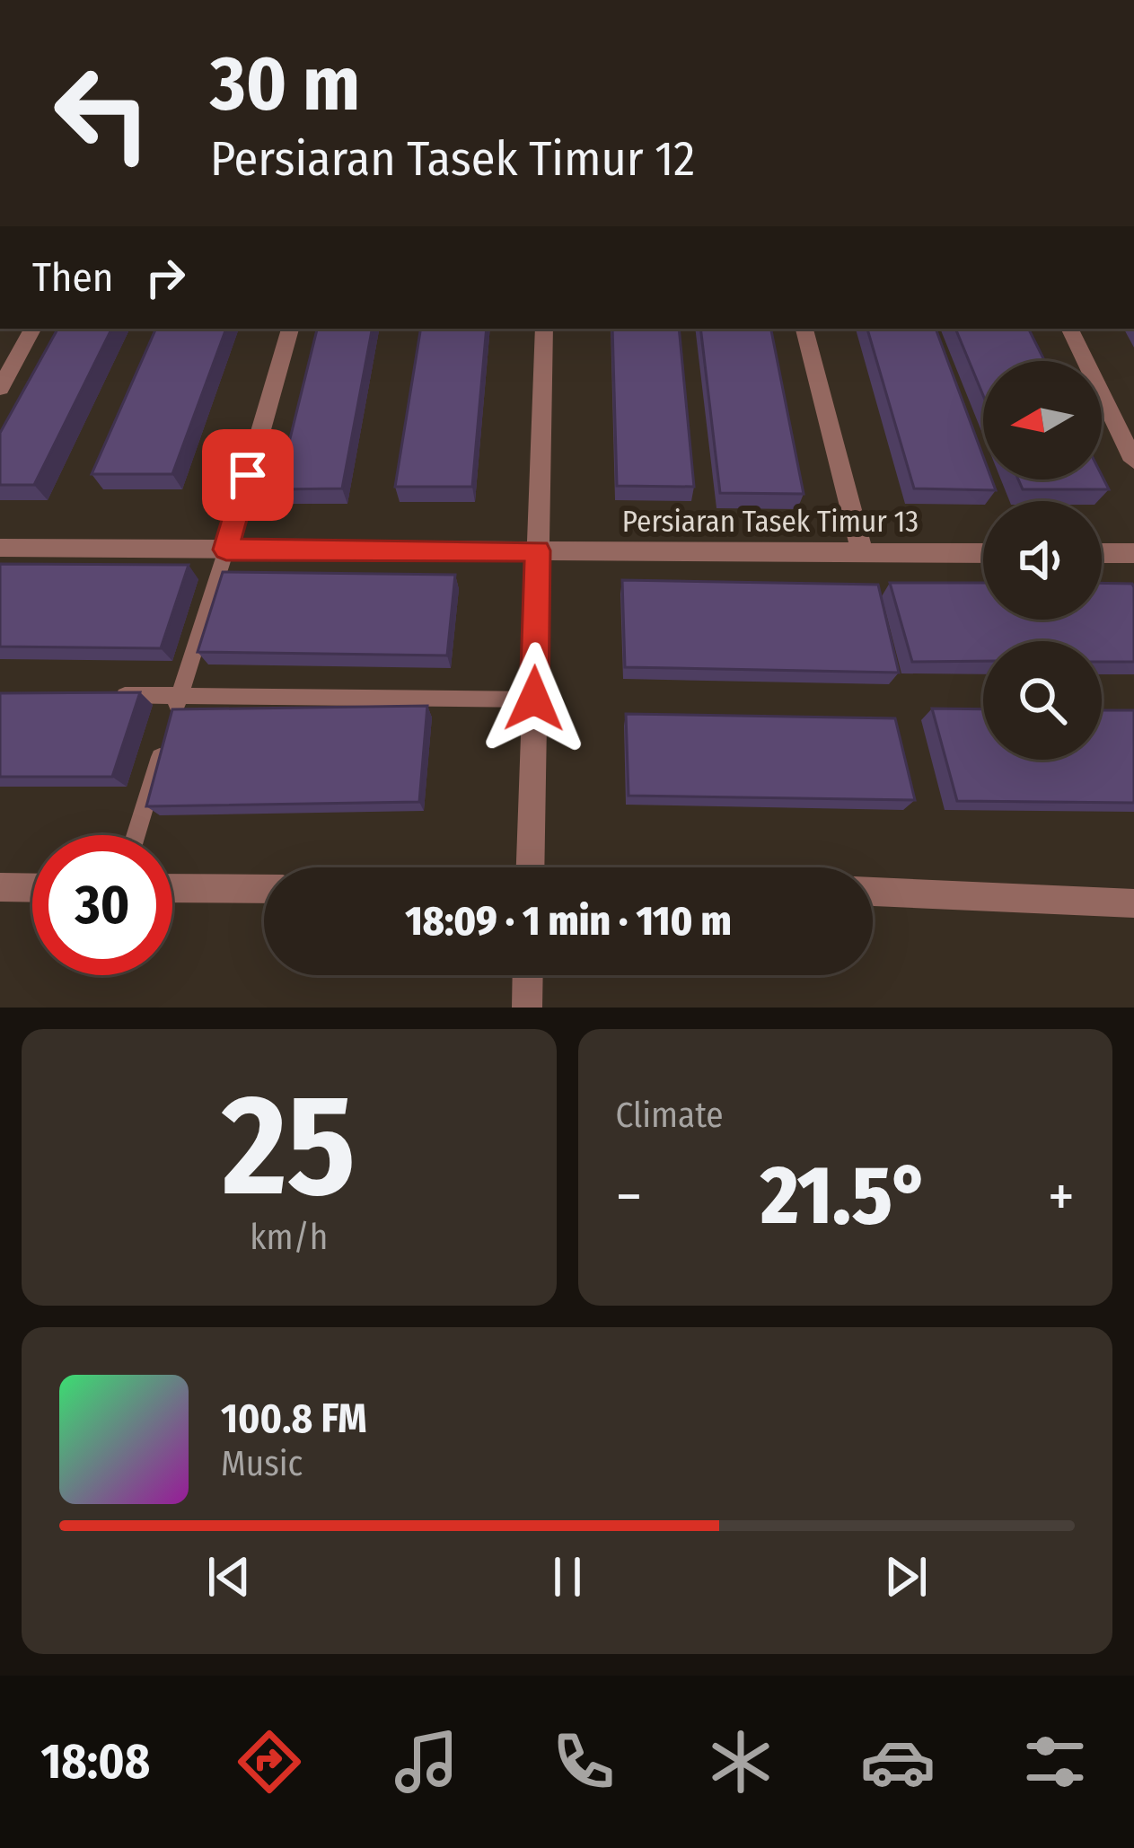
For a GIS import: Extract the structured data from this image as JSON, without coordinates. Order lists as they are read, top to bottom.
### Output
{
  "streets": {
    "street": ["Persiaran Tasek Timur 13"]
  },
  "north": "left",
  "page": {
    "turn": ["30 m", "Persiaran Tasek Timur 12"],
    "then": "Then",
    "limit": "30",
    "trip": "18:09 · 1 min · 110 m",
    "tile": [
      ["25", "km/h"],
      "Climate"
    ],
    "heat": ["−", "21.5°", "+"],
    "song": ["100.8 FM", "Music"],
    "tabs": "18:08"
  }
}
